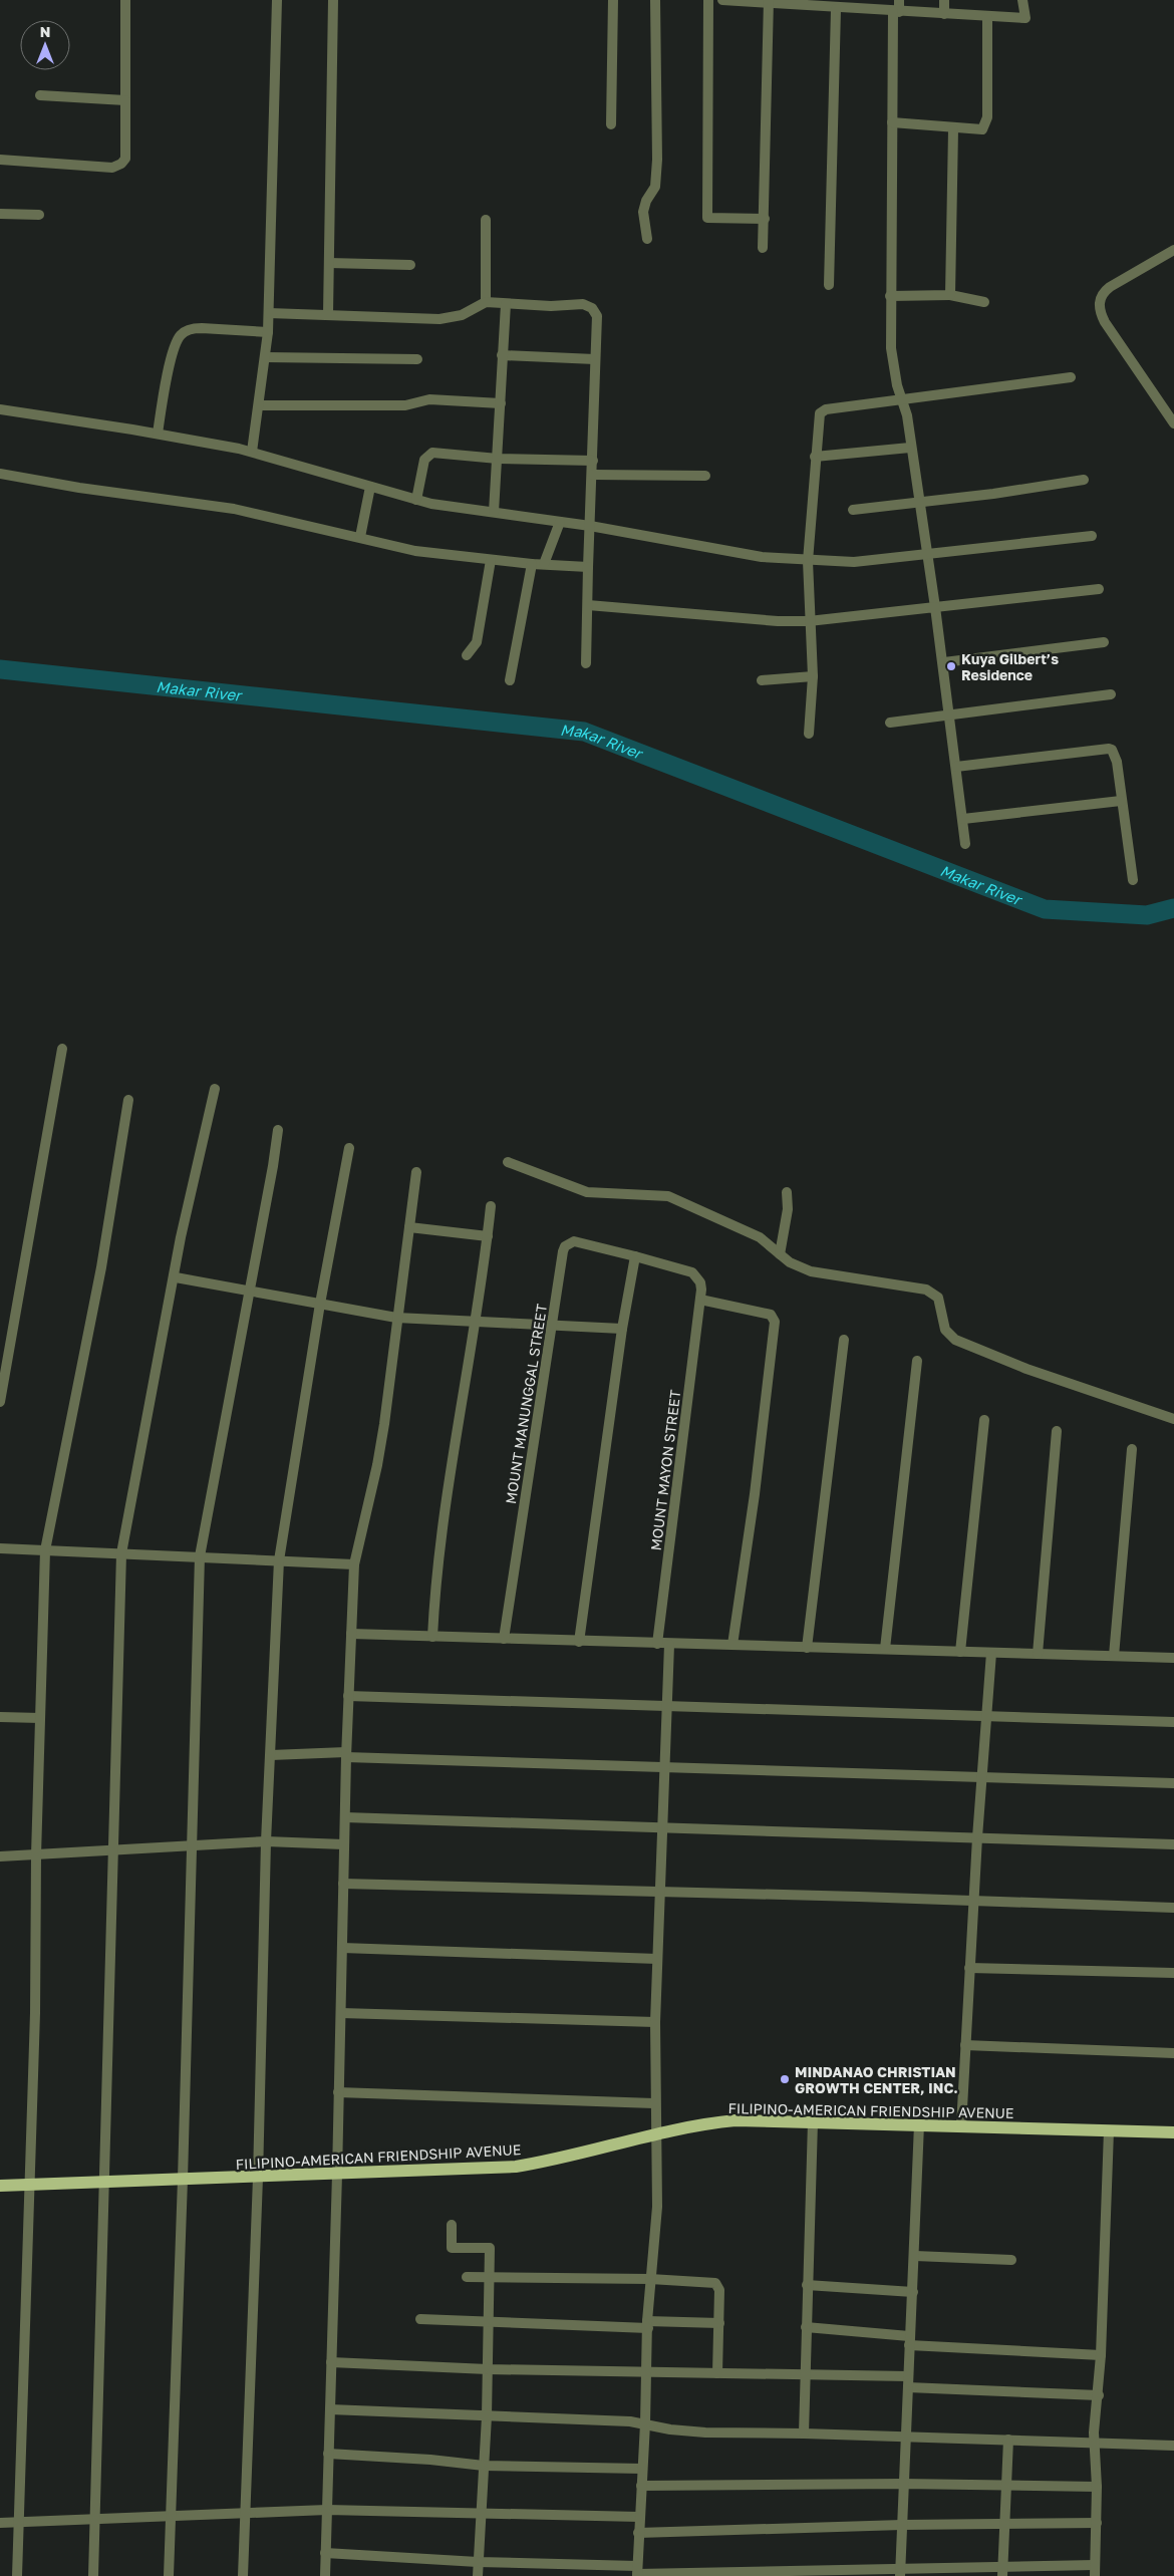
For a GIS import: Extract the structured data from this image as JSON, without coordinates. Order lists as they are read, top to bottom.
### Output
{
  "streets": {
    "main road": ["FILIPINO-AMERICAN FRIENDSHIP AVENUE"],
    "street": ["MOUNT MANUNGGAL STREET", "MOUNT MAYON STREET"]
  },
  "crossings": [
    ["MOUNT MANUNGGAL STREET", "MOUNT MAYON STREET"]
  ],
  "water": ["Makar River"],
  "places": ["Kuya Gilbert’s Residence", "MINDANAO CHRISTIAN GROWTH CENTER, INC."],
  "north": "top"
}
